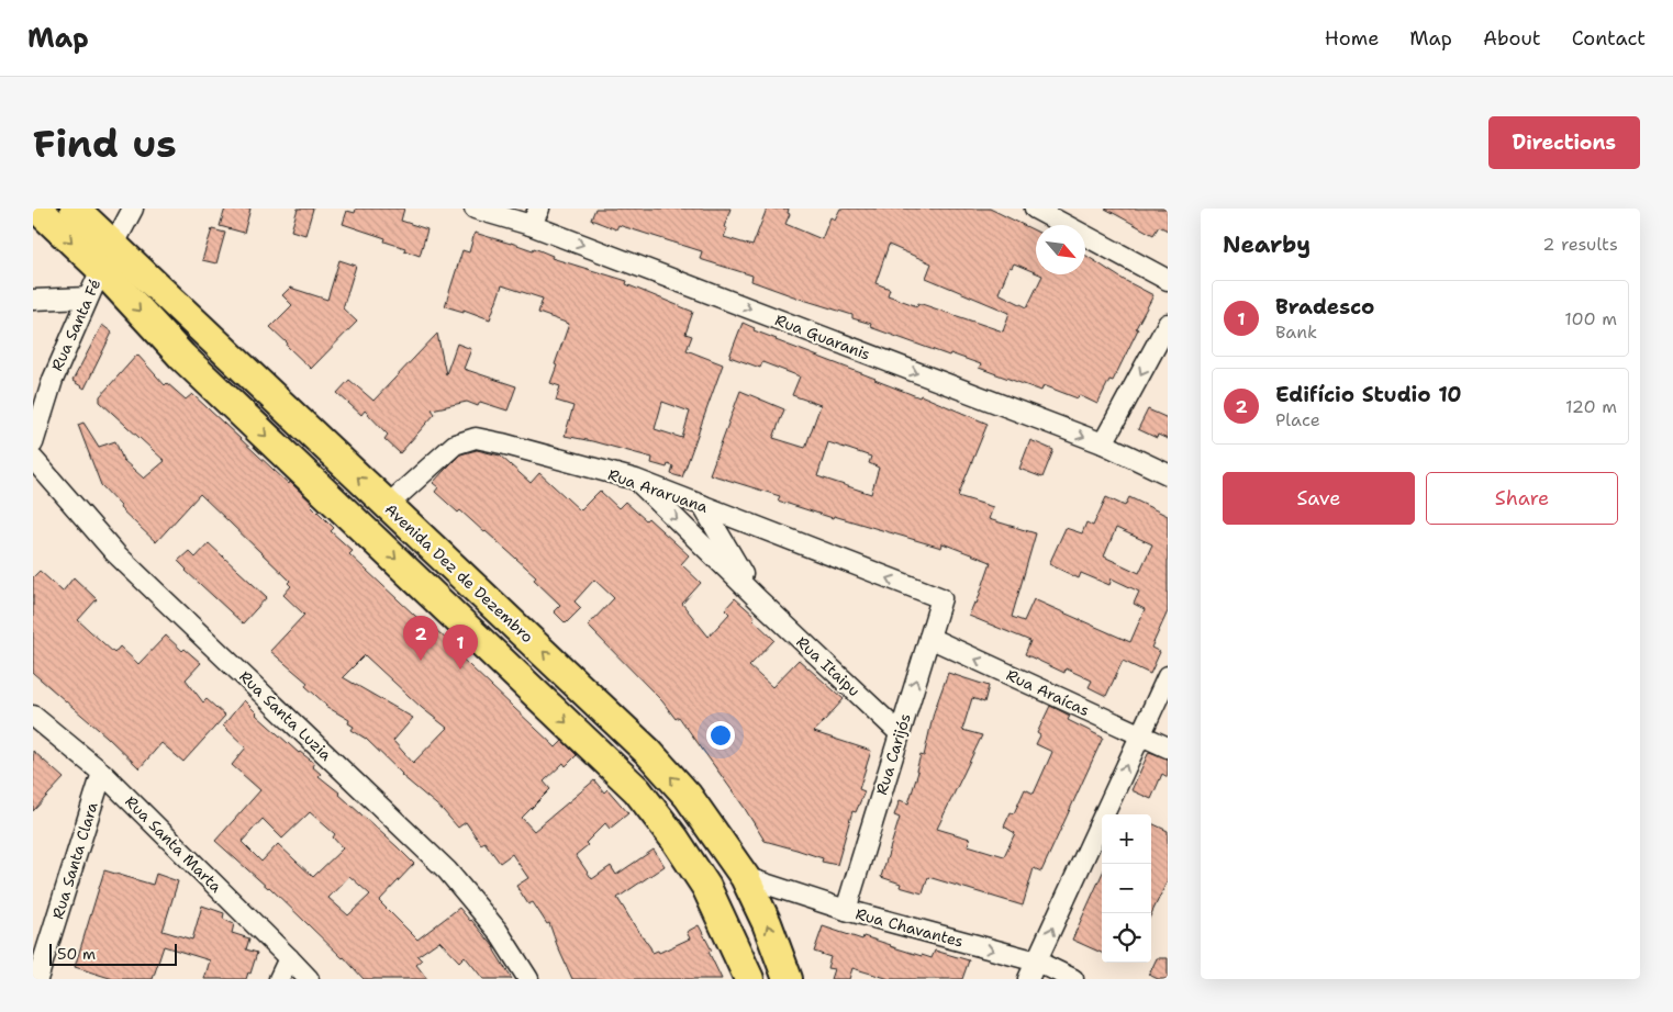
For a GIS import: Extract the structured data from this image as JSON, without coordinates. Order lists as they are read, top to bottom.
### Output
{
  "streets": {
    "highway": ["Avenida Dez de Dezembro"],
    "street": [
      "Rua Santa Fé",
      "Rua Guaranis",
      "Rua Araruana",
      "Rua Itaipu",
      "Rua Araícas",
      "Rua Santa Luzia",
      "Rua Carijós",
      "Rua Santa Marta",
      "Rua Santa Clara",
      "Rua Chavantes"
    ]
  },
  "crossings": [
    ["Rua Santa Fé", "Avenida Dez de Dezembro"],
    ["Rua Araruana", "Avenida Dez de Dezembro"],
    ["Rua Araruana", "Rua Itaipu"],
    ["Rua Araruana", "Rua Carijós"],
    ["Avenida Dez de Dezembro", "Rua Chavantes"],
    ["Rua Itaipu", "Rua Carijós"],
    ["Rua Araícas", "Rua Carijós"],
    ["Rua Carijós", "Rua Chavantes"],
    ["Rua Santa Marta", "Rua Santa Clara"]
  ],
  "one_way": [
    "Rua Guaranis",
    "Rua Araruana",
    "Rua Araícas",
    "Rua Chavantes"
  ],
  "scale_bar": "50 m",
  "north": "bottom right",
  "page": {
    "header": "Map",
    "nav": [
      "Home",
      "Map",
      "About",
      "Contact"
    ],
    "buttons": [
      "Directions",
      ["Save", "Share"]
    ],
    "title": "Find us",
    "heading": ["Nearby", "2 results"],
    "list": [
      {
        "mark": "1",
        "name": "Bradesco",
        "note": "Bank",
        "value": "100 m"
      },
      {
        "mark": "2",
        "name": "Edifício Studio 10",
        "note": "Place",
        "value": "120 m"
      }
    ],
    "pins": ["2", "1"],
    "map_buttons": ["+", "−"],
    "scale": "50 m"
  }
}
